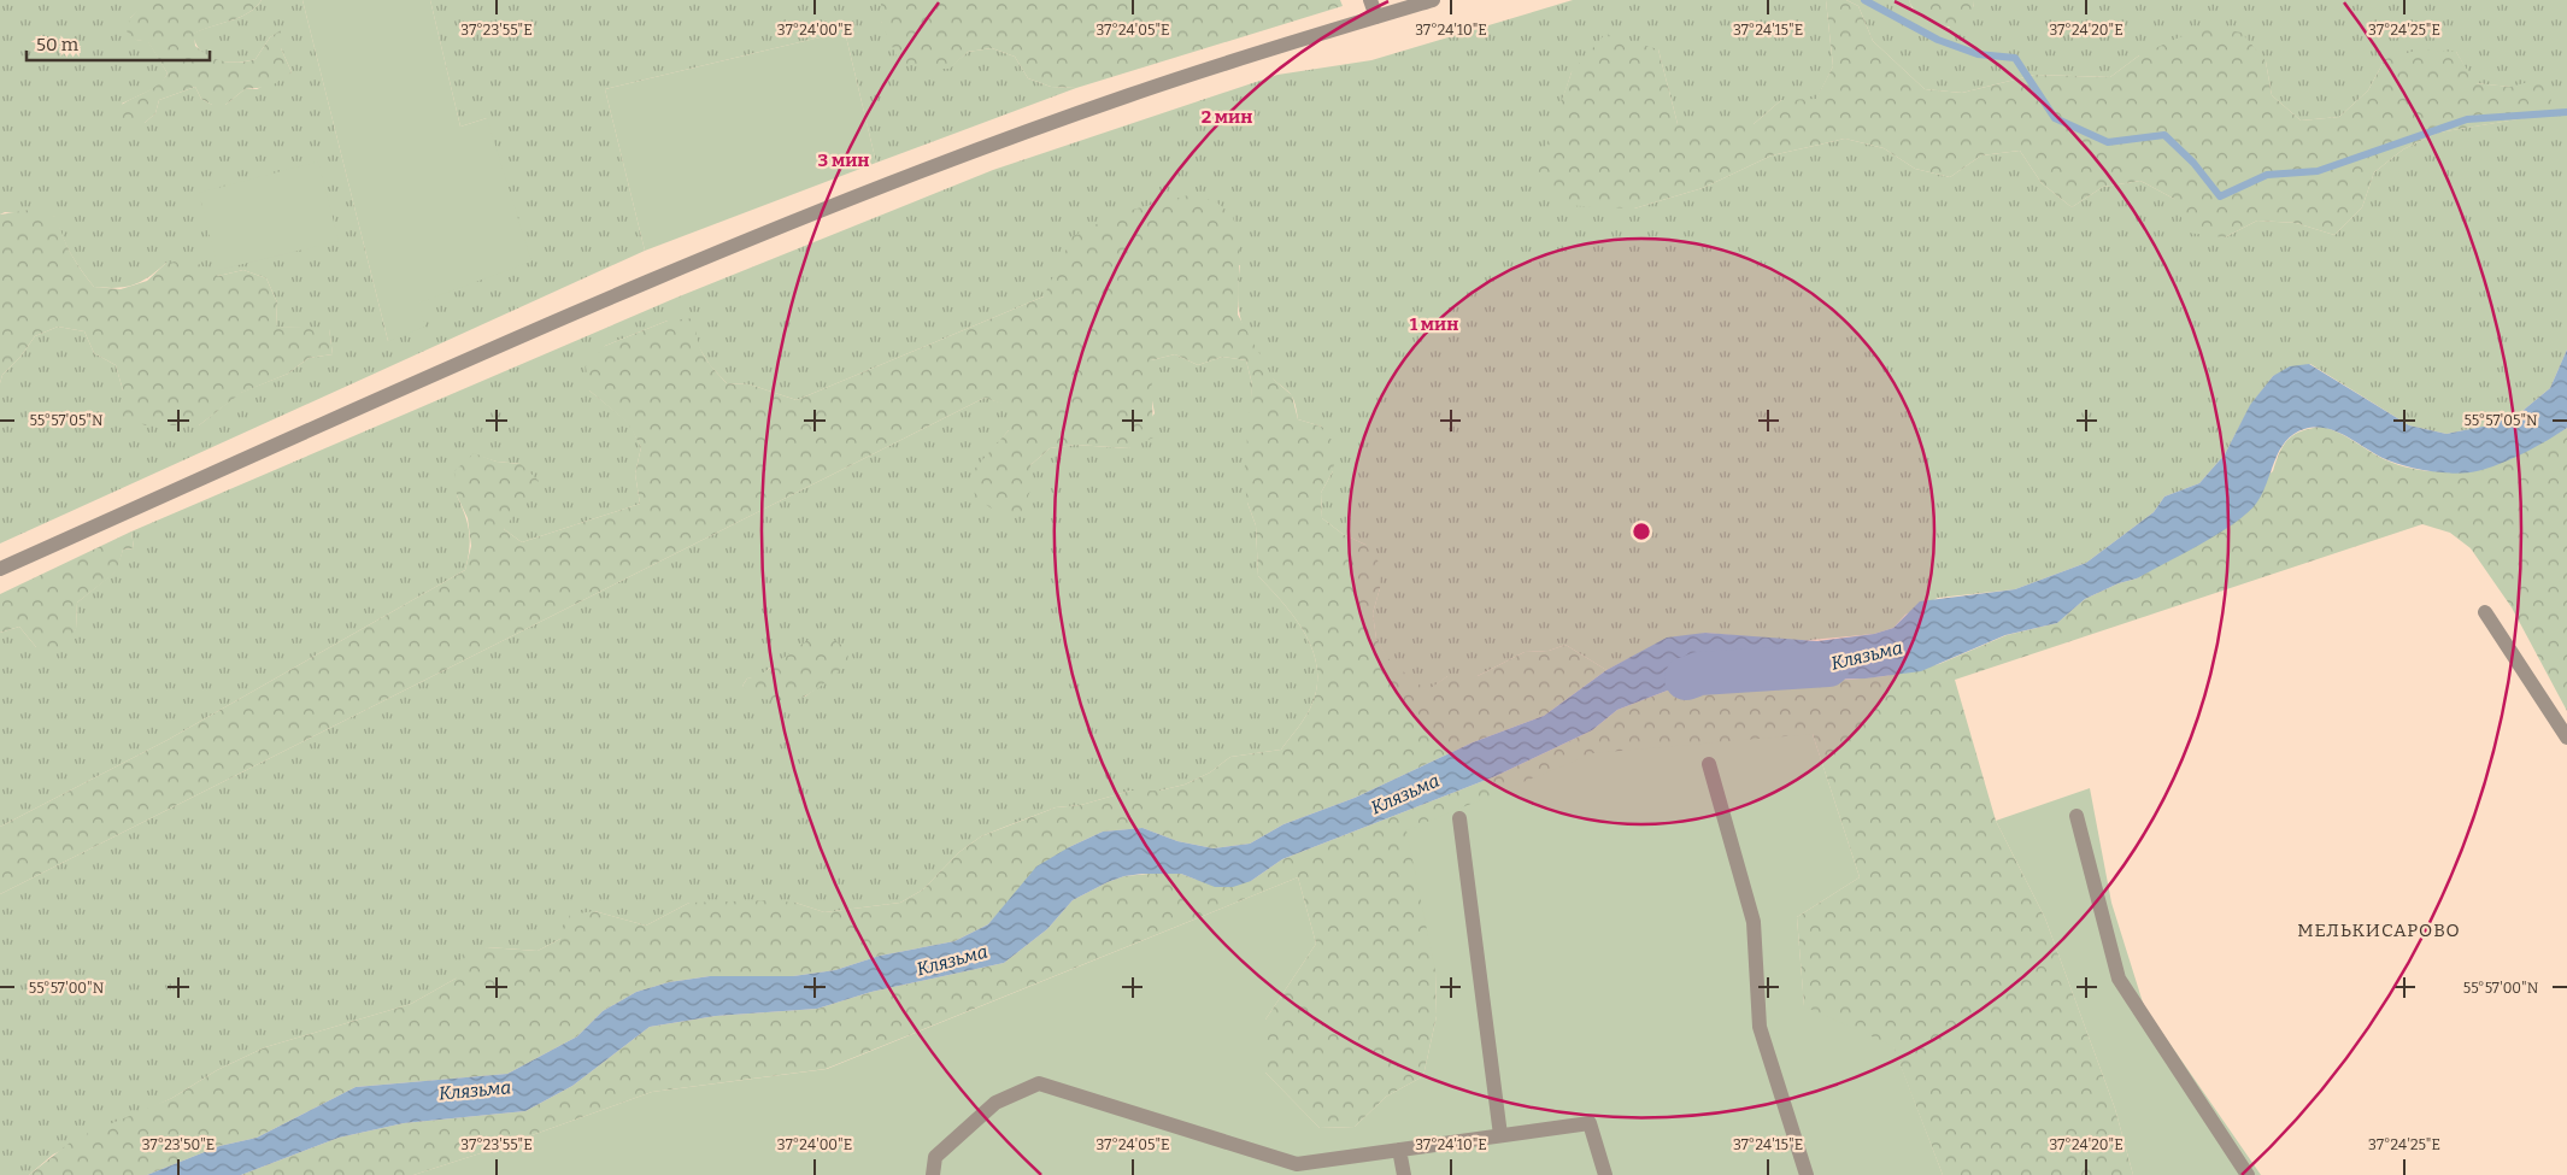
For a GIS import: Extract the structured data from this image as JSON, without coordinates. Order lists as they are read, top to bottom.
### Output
{
  "districts": ["МЕЛЬКИСАРОВО"],
  "water": ["Клязьма"],
  "scale_bar": "50 m",
  "coordinates": [
    "37°23'55\"E",
    "37°24'00\"E",
    "37°24'05\"E",
    "37°24'10\"E",
    "37°24'15\"E",
    "37°24'20\"E",
    "37°24'25\"E",
    "55°57'05\"N",
    "55°57'00\"N",
    "37°23'50\"E"
  ],
  "rings": ["2 мин", "3 мин", "1 мин"]
}
